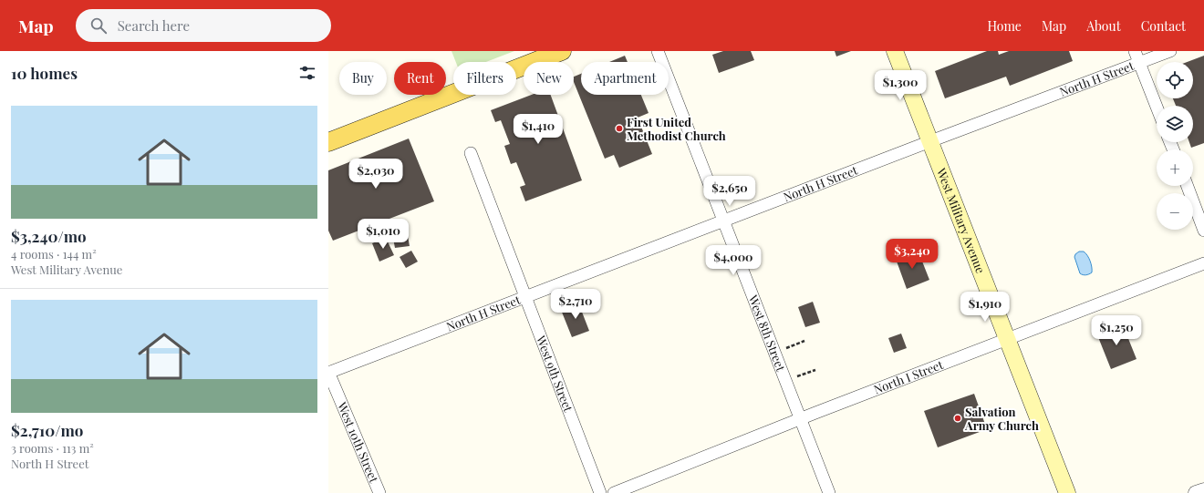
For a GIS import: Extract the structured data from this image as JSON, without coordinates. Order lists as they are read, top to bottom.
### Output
{
  "streets": {
    "main road": ["West Military Avenue"],
    "street": [
      "North H Street",
      "West 8th Street",
      "West 9th Street",
      "North I Street",
      "West 10th Street"
    ]
  },
  "crossings": [
    ["North H Street", "West Military Avenue"],
    ["North H Street", "West 8th Street"],
    ["North H Street", "West 9th Street"],
    ["North H Street", "West 10th Street"],
    ["West Military Avenue", "North I Street"],
    ["West 8th Street", "North I Street"]
  ],
  "places": ["First United Methodist Church", "Salvation Army Church"],
  "page": {
    "header": "Map",
    "search": "Search here",
    "nav": [
      "Home",
      "Map",
      "About",
      "Contact"
    ],
    "heading": "10 homes",
    "map_buttons": ["+", "−"],
    "chip": [
      "Buy",
      "Rent",
      "Filters",
      "New",
      "Apartment"
    ],
    "price": [
      "$1,300",
      "$1,410",
      "$2,030",
      "$2,650",
      "$1,010",
      "$3,240",
      "$4,000",
      "$2,710",
      "$1,910",
      "$1,250"
    ],
    "list": [
      {
        "name": "$3,240/mo",
        "note": "4 rooms · 144 m² · West Military Avenue"
      },
      {
        "name": "$2,710/mo",
        "note": "3 rooms · 113 m² · North H Street"
      }
    ]
  }
}
